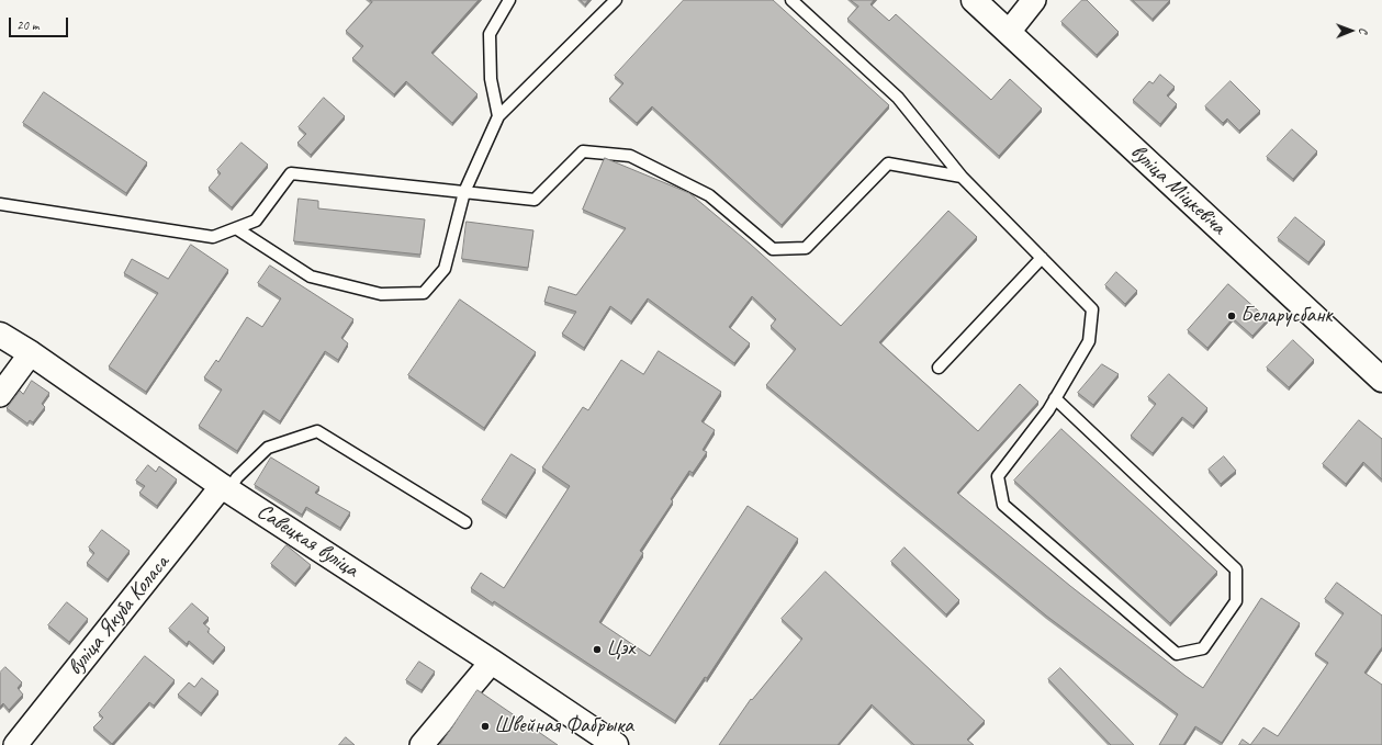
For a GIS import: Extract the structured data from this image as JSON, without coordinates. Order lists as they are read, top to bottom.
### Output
{
  "streets": {
    "street": ["вуліца Міцкевіча", "Савецкая вуліца", "вуліца Якуба Коласа"]
  },
  "crossings": [
    ["Савецкая вуліца", "вуліца Якуба Коласа"]
  ],
  "places": ["Беларусбанк", "Цэх", "Швейная Фабрыка"],
  "scale_bar": "20 m",
  "north": "right"
}
